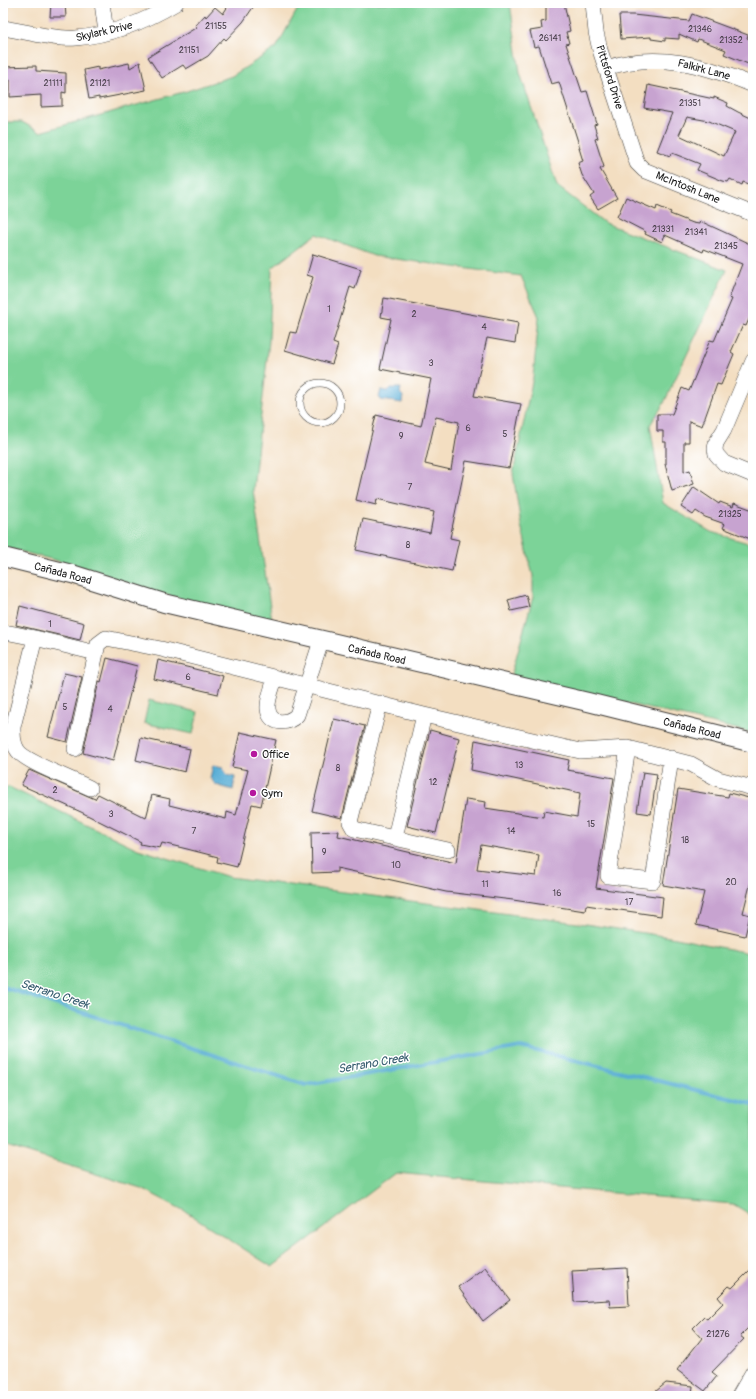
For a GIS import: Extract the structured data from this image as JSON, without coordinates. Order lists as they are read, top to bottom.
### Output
{
  "streets": {
    "street": [
      "Skylark Drive",
      "Falkirk Lane",
      "Pittsford Drive",
      "McIntosh Lane",
      "Cañada Road"
    ]
  },
  "crossings": [
    ["Falkirk Lane", "Pittsford Drive"],
    ["Pittsford Drive", "McIntosh Lane"]
  ],
  "water": ["Serrano Creek"],
  "places": ["Office", "Gym"],
  "house_numbers": [
    "21155",
    "21346",
    "26141",
    "21352",
    "21151",
    "21111",
    "21121",
    "21351",
    "21331",
    "21341",
    "21345",
    "1",
    "2",
    "4",
    "3",
    "6",
    "5",
    "9",
    "7",
    "21325",
    "8",
    "1",
    "6",
    "5",
    "4",
    "13",
    "8",
    "12",
    "2",
    "3",
    "15",
    "7",
    "14",
    "18",
    "9",
    "10",
    "20",
    "11",
    "16",
    "17",
    "21276"
  ]
}
